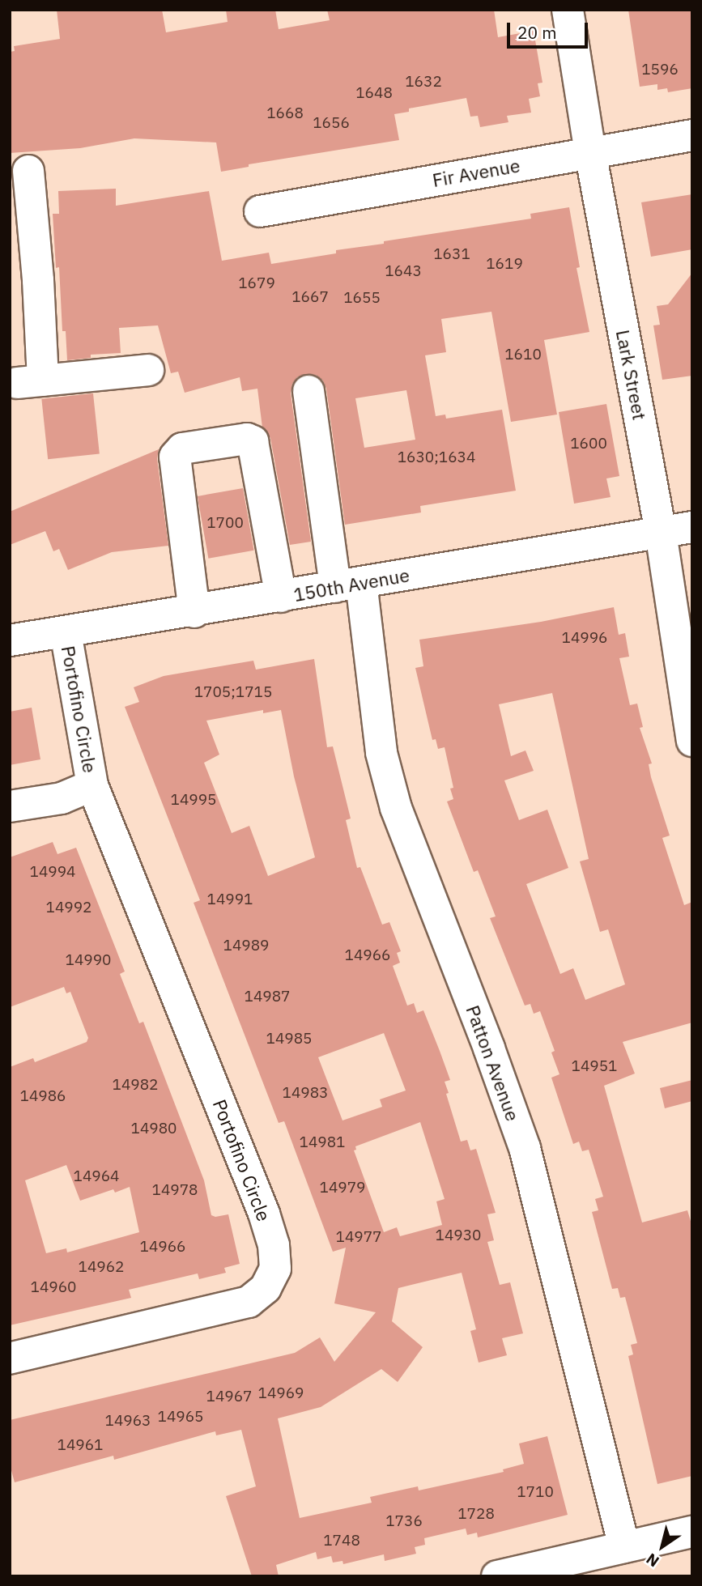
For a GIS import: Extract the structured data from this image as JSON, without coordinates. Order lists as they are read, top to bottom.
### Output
{
  "streets": {
    "street": [
      "Fir Avenue",
      "Lark Street",
      "150th Avenue",
      "Portofino Circle",
      "Patton Avenue"
    ]
  },
  "crossings": [
    ["Fir Avenue", "Lark Street"],
    ["Lark Street", "150th Avenue"],
    ["150th Avenue", "Portofino Circle"],
    ["150th Avenue", "Patton Avenue"]
  ],
  "house_numbers": [
    "1596",
    "1632",
    "1648",
    "1668",
    "1656",
    "1631",
    "1619",
    "1643",
    "1679",
    "1667",
    "1655",
    "1610",
    "1600",
    "1630;1634",
    "1700",
    "14996",
    "1705;1715",
    "14995",
    "14994",
    "14991",
    "14992",
    "14989",
    "14966",
    "14990",
    "14987",
    "14985",
    "14951",
    "14982",
    "14983",
    "14986",
    "14980",
    "14981",
    "14964",
    "14979",
    "14978",
    "14930",
    "14977",
    "14966",
    "14962",
    "14960",
    "14969",
    "14967",
    "14965",
    "14963",
    "14961",
    "1710",
    "1728",
    "1736",
    "1748"
  ],
  "scale_bar": "20 m",
  "north": "bottom left"
}
